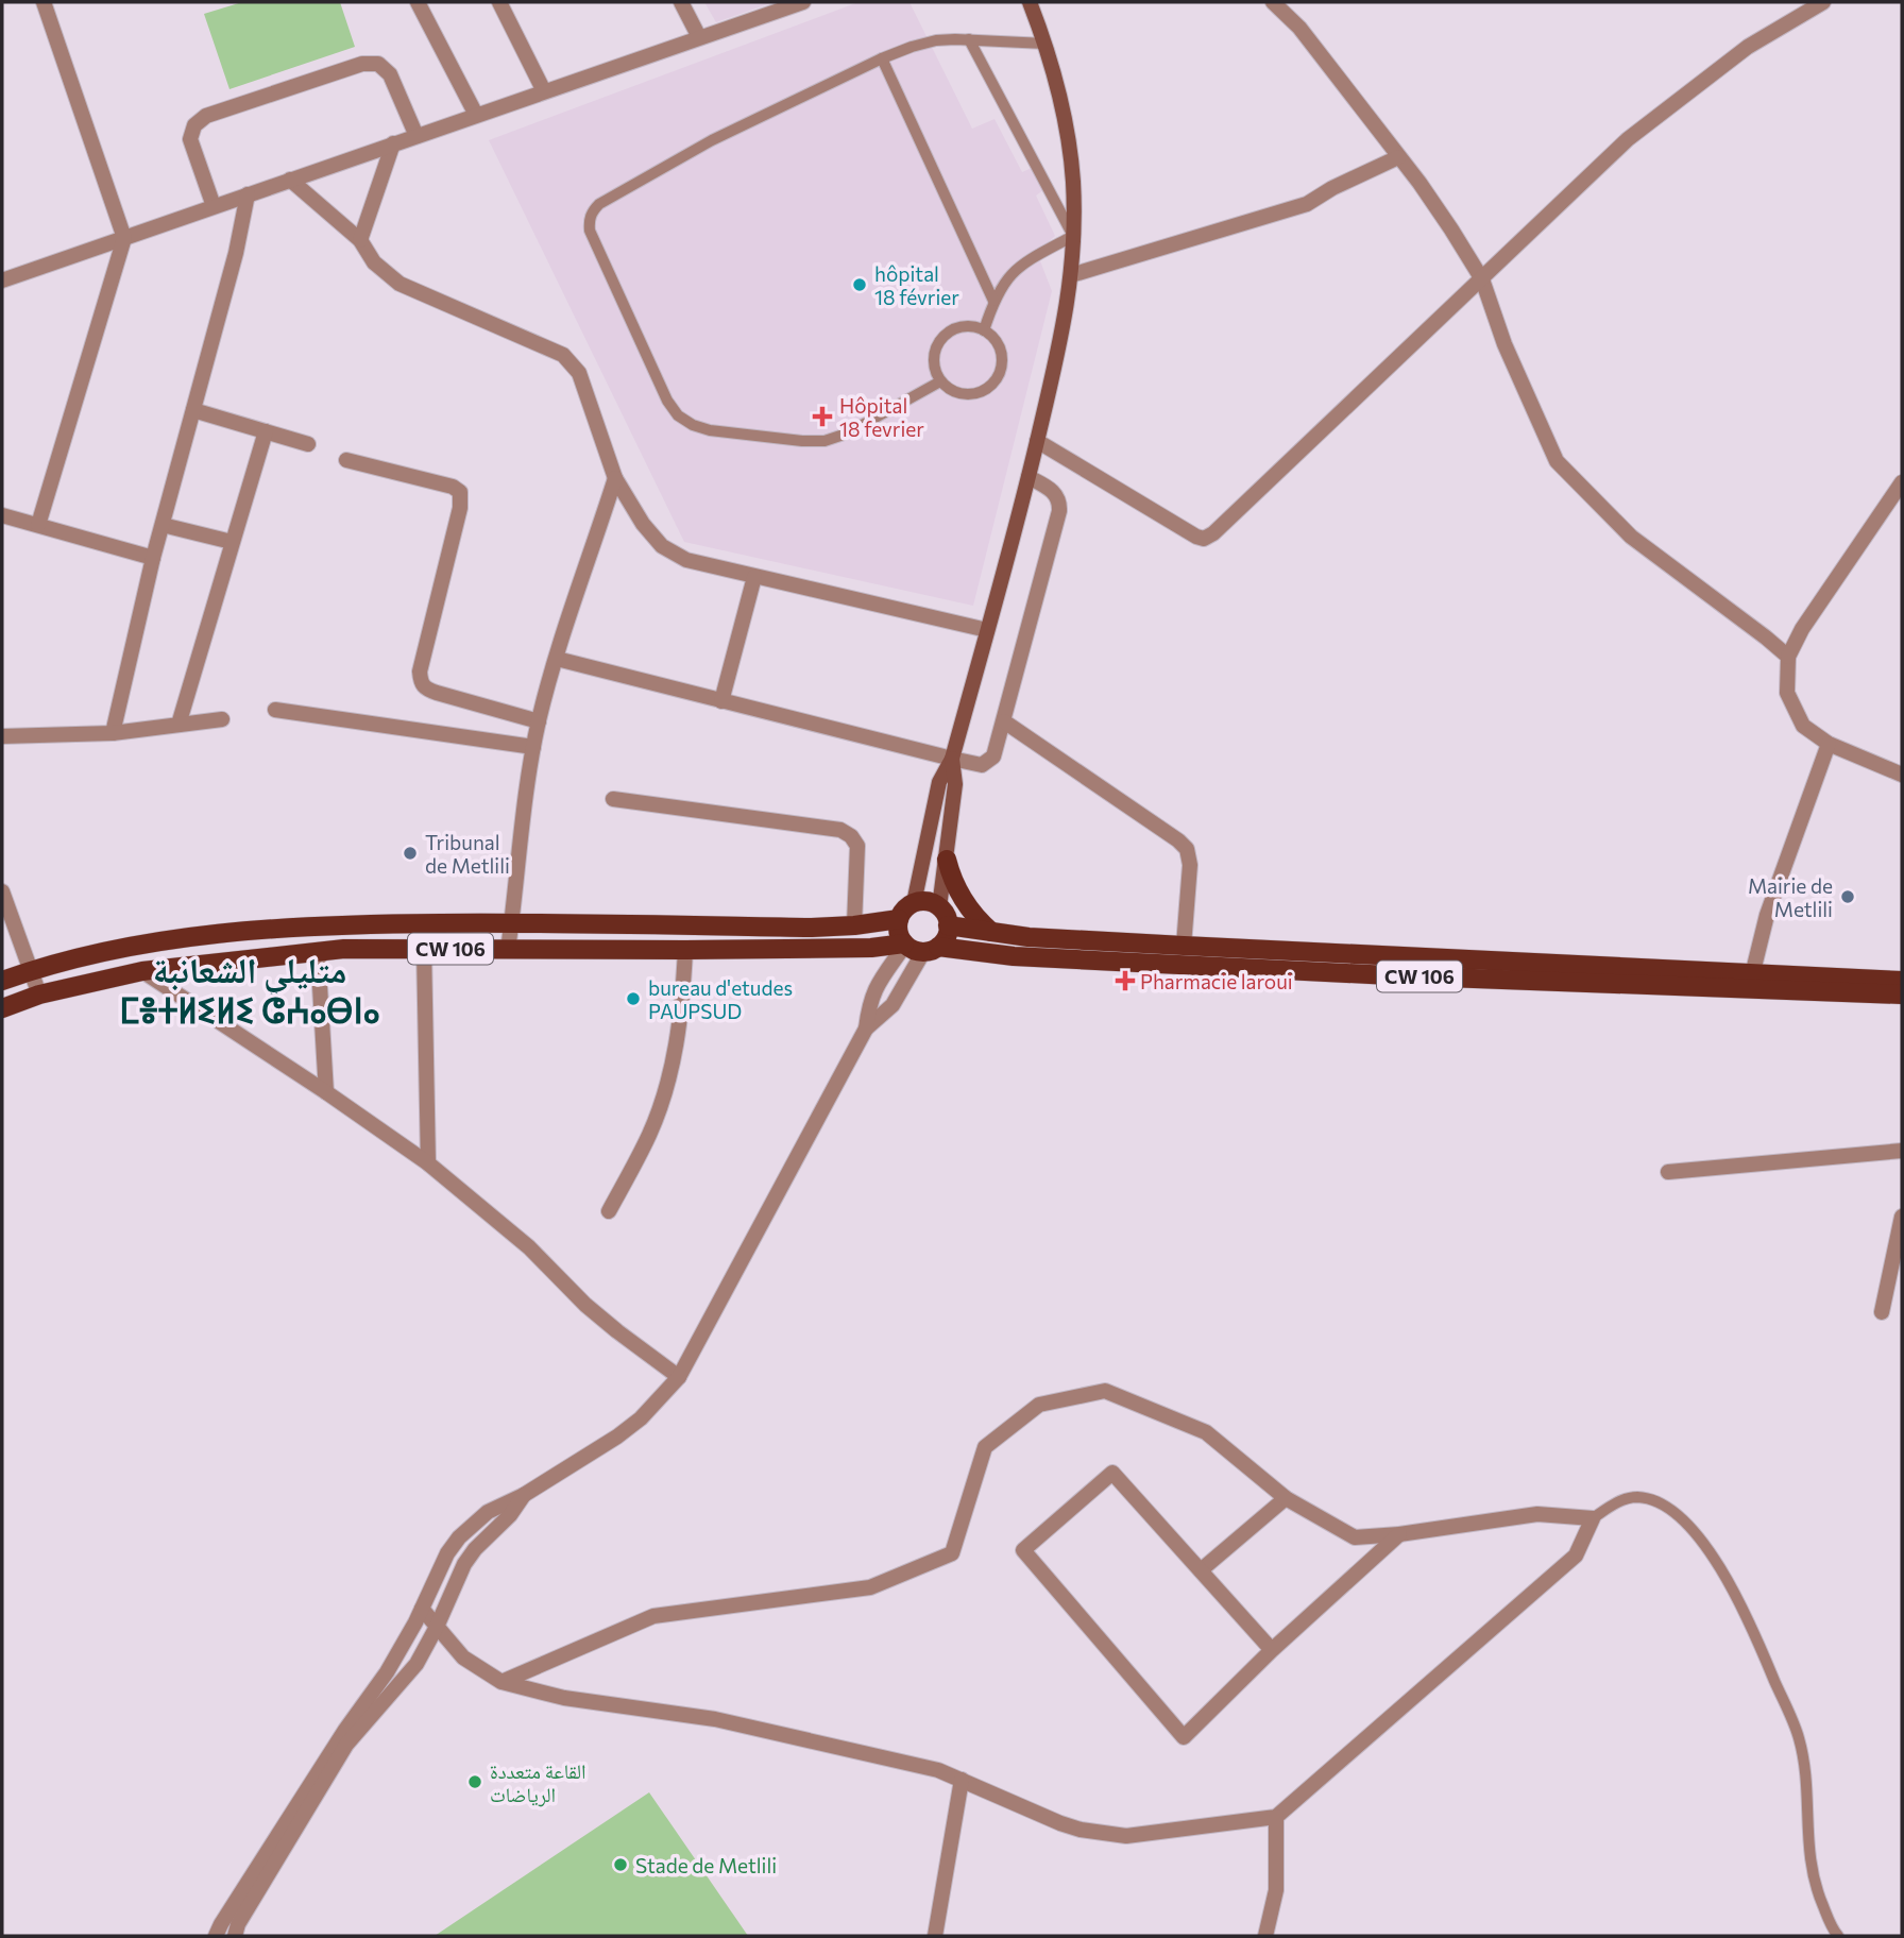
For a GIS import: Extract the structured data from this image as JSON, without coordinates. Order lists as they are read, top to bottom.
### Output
{
  "streets": {
    "main road": ["CW 106"]
  },
  "districts": ["متليلي الشعانبة ⵎⴻⵜⵍⵉⵍⵉ ⵛⵄⴰⴱⵏⴰ"],
  "places": {
    "other": [
      "hôpital 18 février",
      "Tribunal de Metlili",
      "Mairie de Metlili",
      "bureau d'etudes PAUPSUD",
      "القاعة متعددة الرياضات",
      "Stade de Metlili"
    ],
    "health": ["Hôpital 18 fevrier", "Pharmacie laroui"]
  }
}
